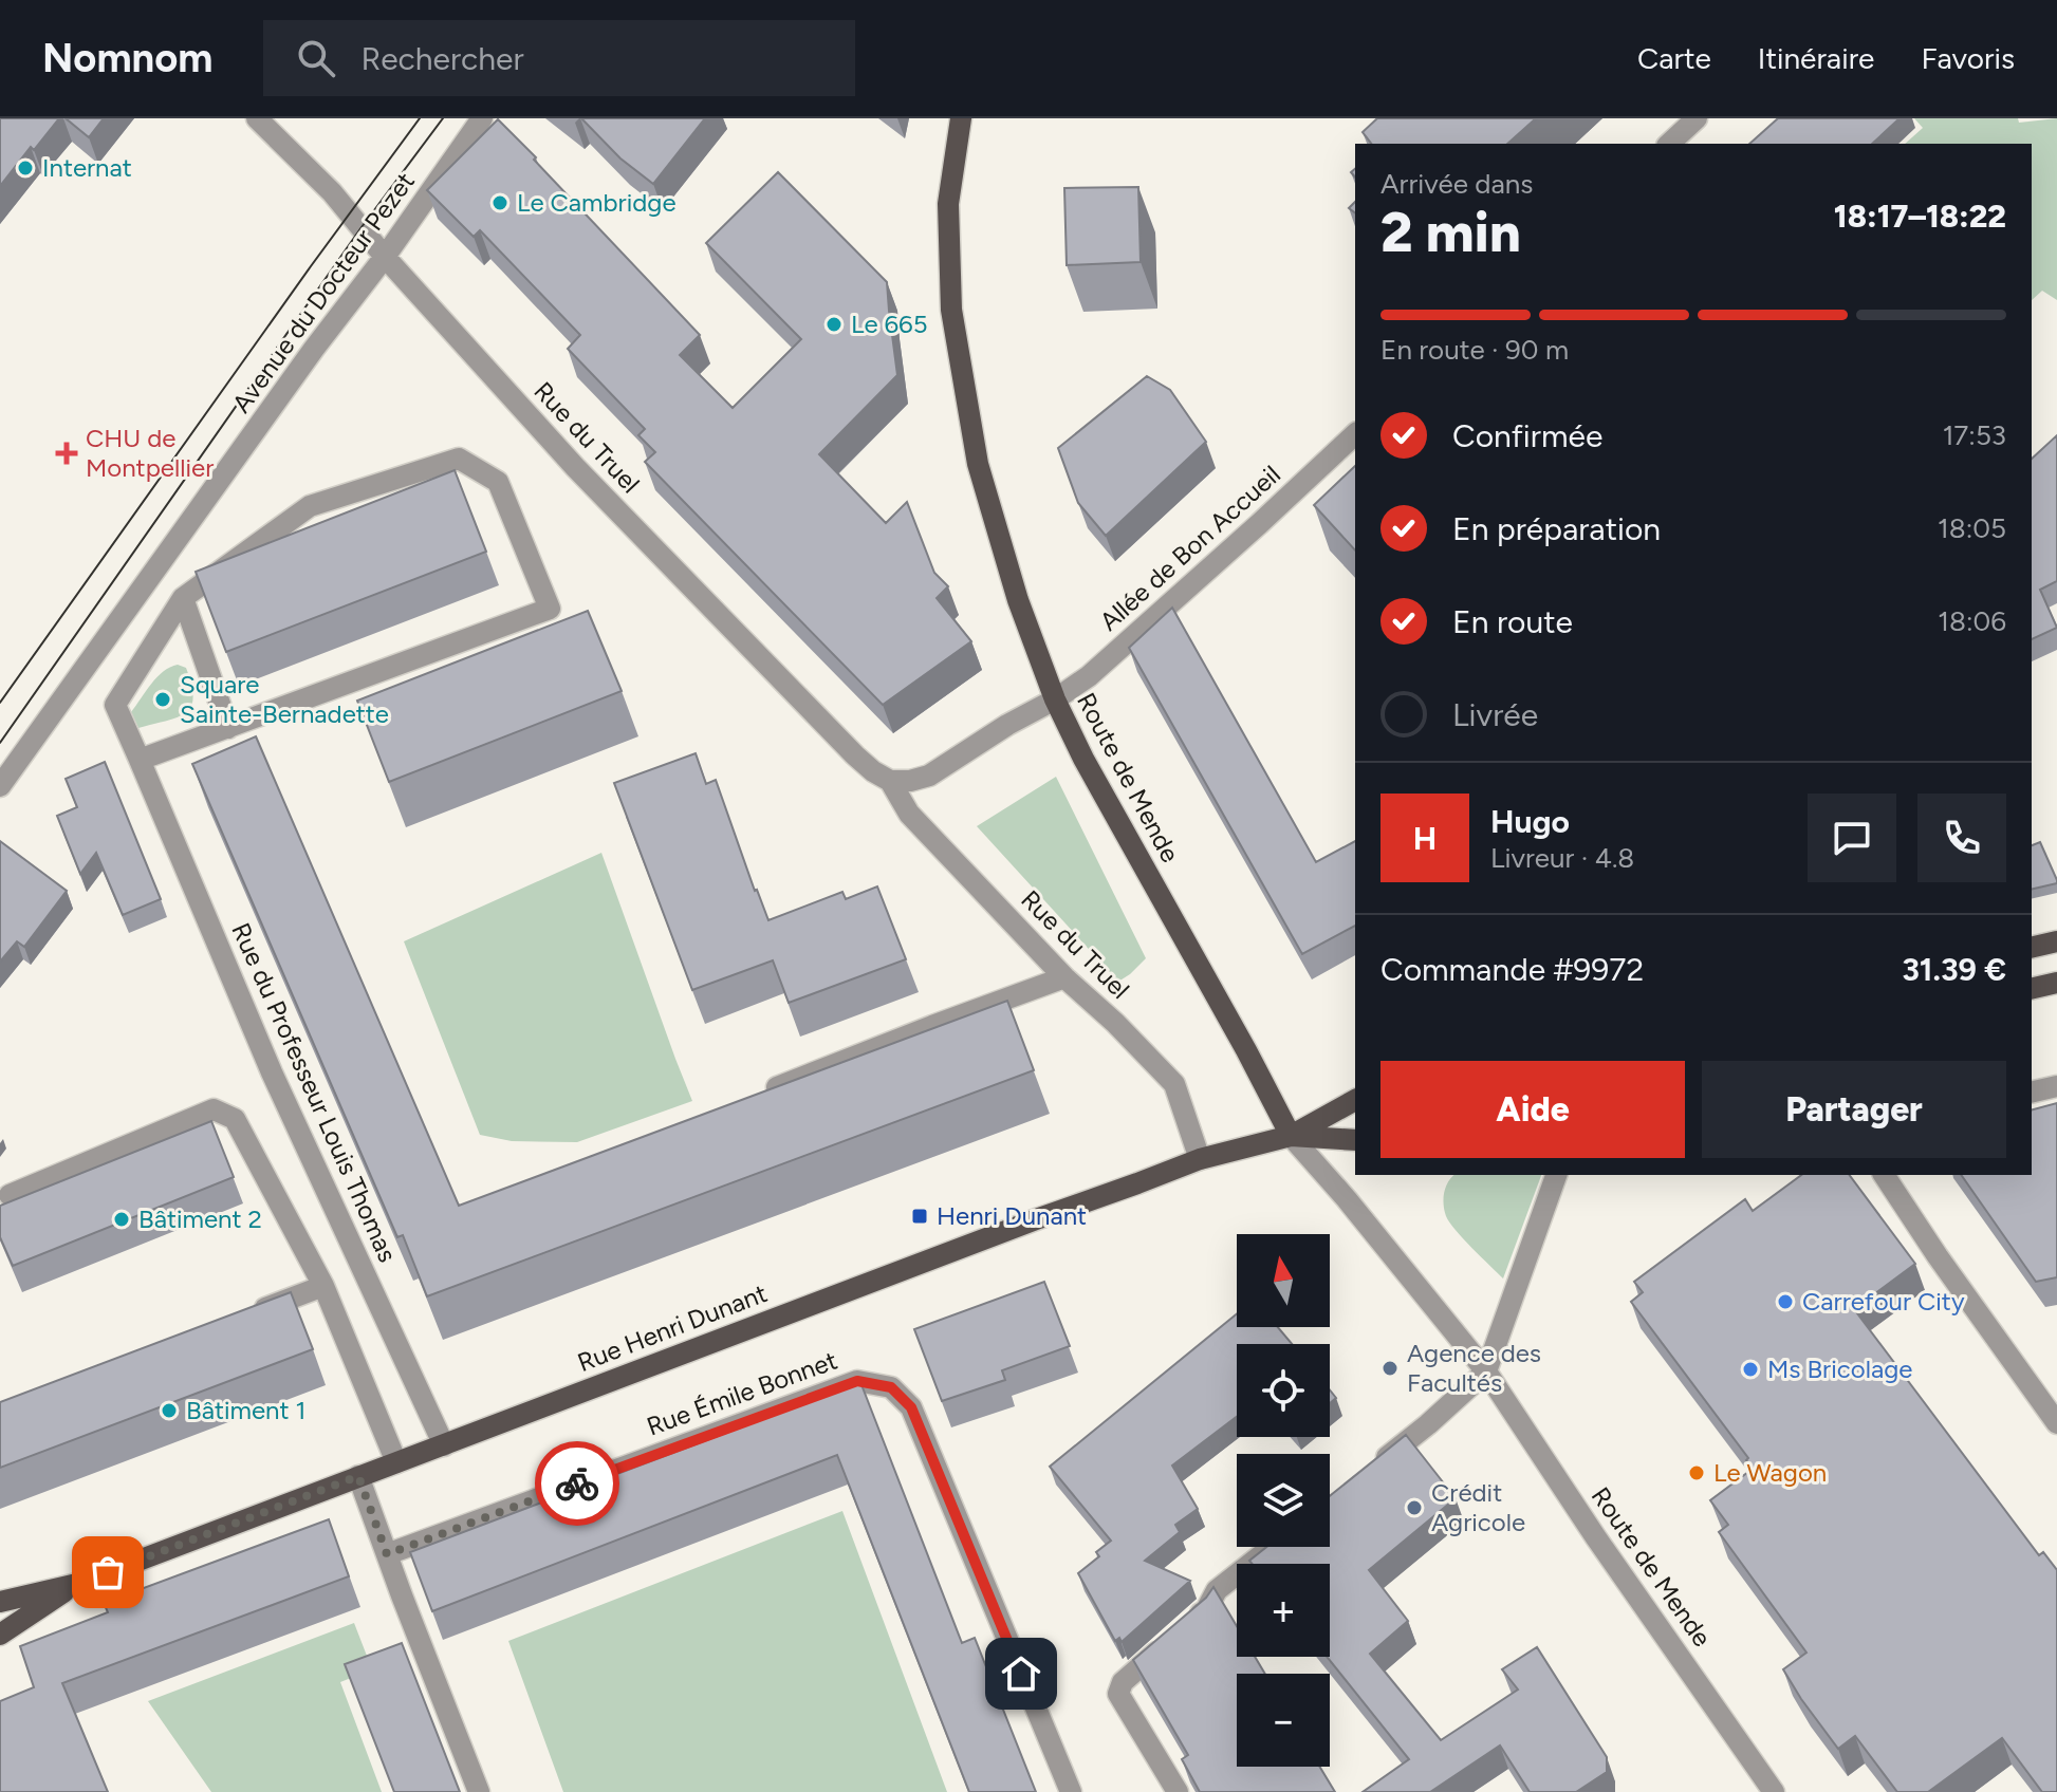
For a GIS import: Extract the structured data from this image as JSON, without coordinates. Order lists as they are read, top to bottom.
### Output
{
  "streets": {
    "main road": ["Route de Mende", "Rue Henri Dunant"],
    "street": [
      "Avenue du Docteur Pezet",
      "Rue du Truel",
      "Allée de Bon Accueil",
      "Rue du Professeur Louis Thomas",
      "Rue Émile Bonnet"
    ]
  },
  "crossings": [
    ["Avenue du Docteur Pezet", "Rue du Truel"],
    ["Rue du Truel", "Rue Henri Dunant"],
    ["Allée de Bon Accueil", "Route de Mende"],
    ["Route de Mende", "Rue Henri Dunant"],
    ["Rue du Professeur Louis Thomas", "Rue Henri Dunant"]
  ],
  "places": {
    "other": [
      "Internat",
      "Le Cambridge",
      "Le 665",
      "Square Sainte-Bernadette",
      "Bâtiment 2",
      "Carrefour City",
      "Agence des Facultés",
      "Ms Bricolage",
      "Bâtiment 1",
      "Le Wagon",
      "Crédit Agricole"
    ],
    "health": ["CHU de Montpellier"],
    "transit": ["Henri Dunant"]
  },
  "north": "top",
  "page": {
    "header": "Nomnom",
    "search": "Rechercher",
    "nav": ["Carte", "Itinéraire", "Favoris"],
    "heading": ["2 min", "Arrivée dans", "18:17–18:22"],
    "panel": [
      "Hugo",
      "Livreur · 4.8",
      "Commande #9972",
      "31.39 €"
    ],
    "bar": "En route · 90 m",
    "list": [
      ["Confirmée", "17:53"],
      ["En préparation", "18:05"],
      ["En route", "18:06"],
      "Livrée"
    ],
    "round": "H",
    "buttons": ["Aide", "Partager"],
    "map_buttons": ["+", "−"]
  }
}
